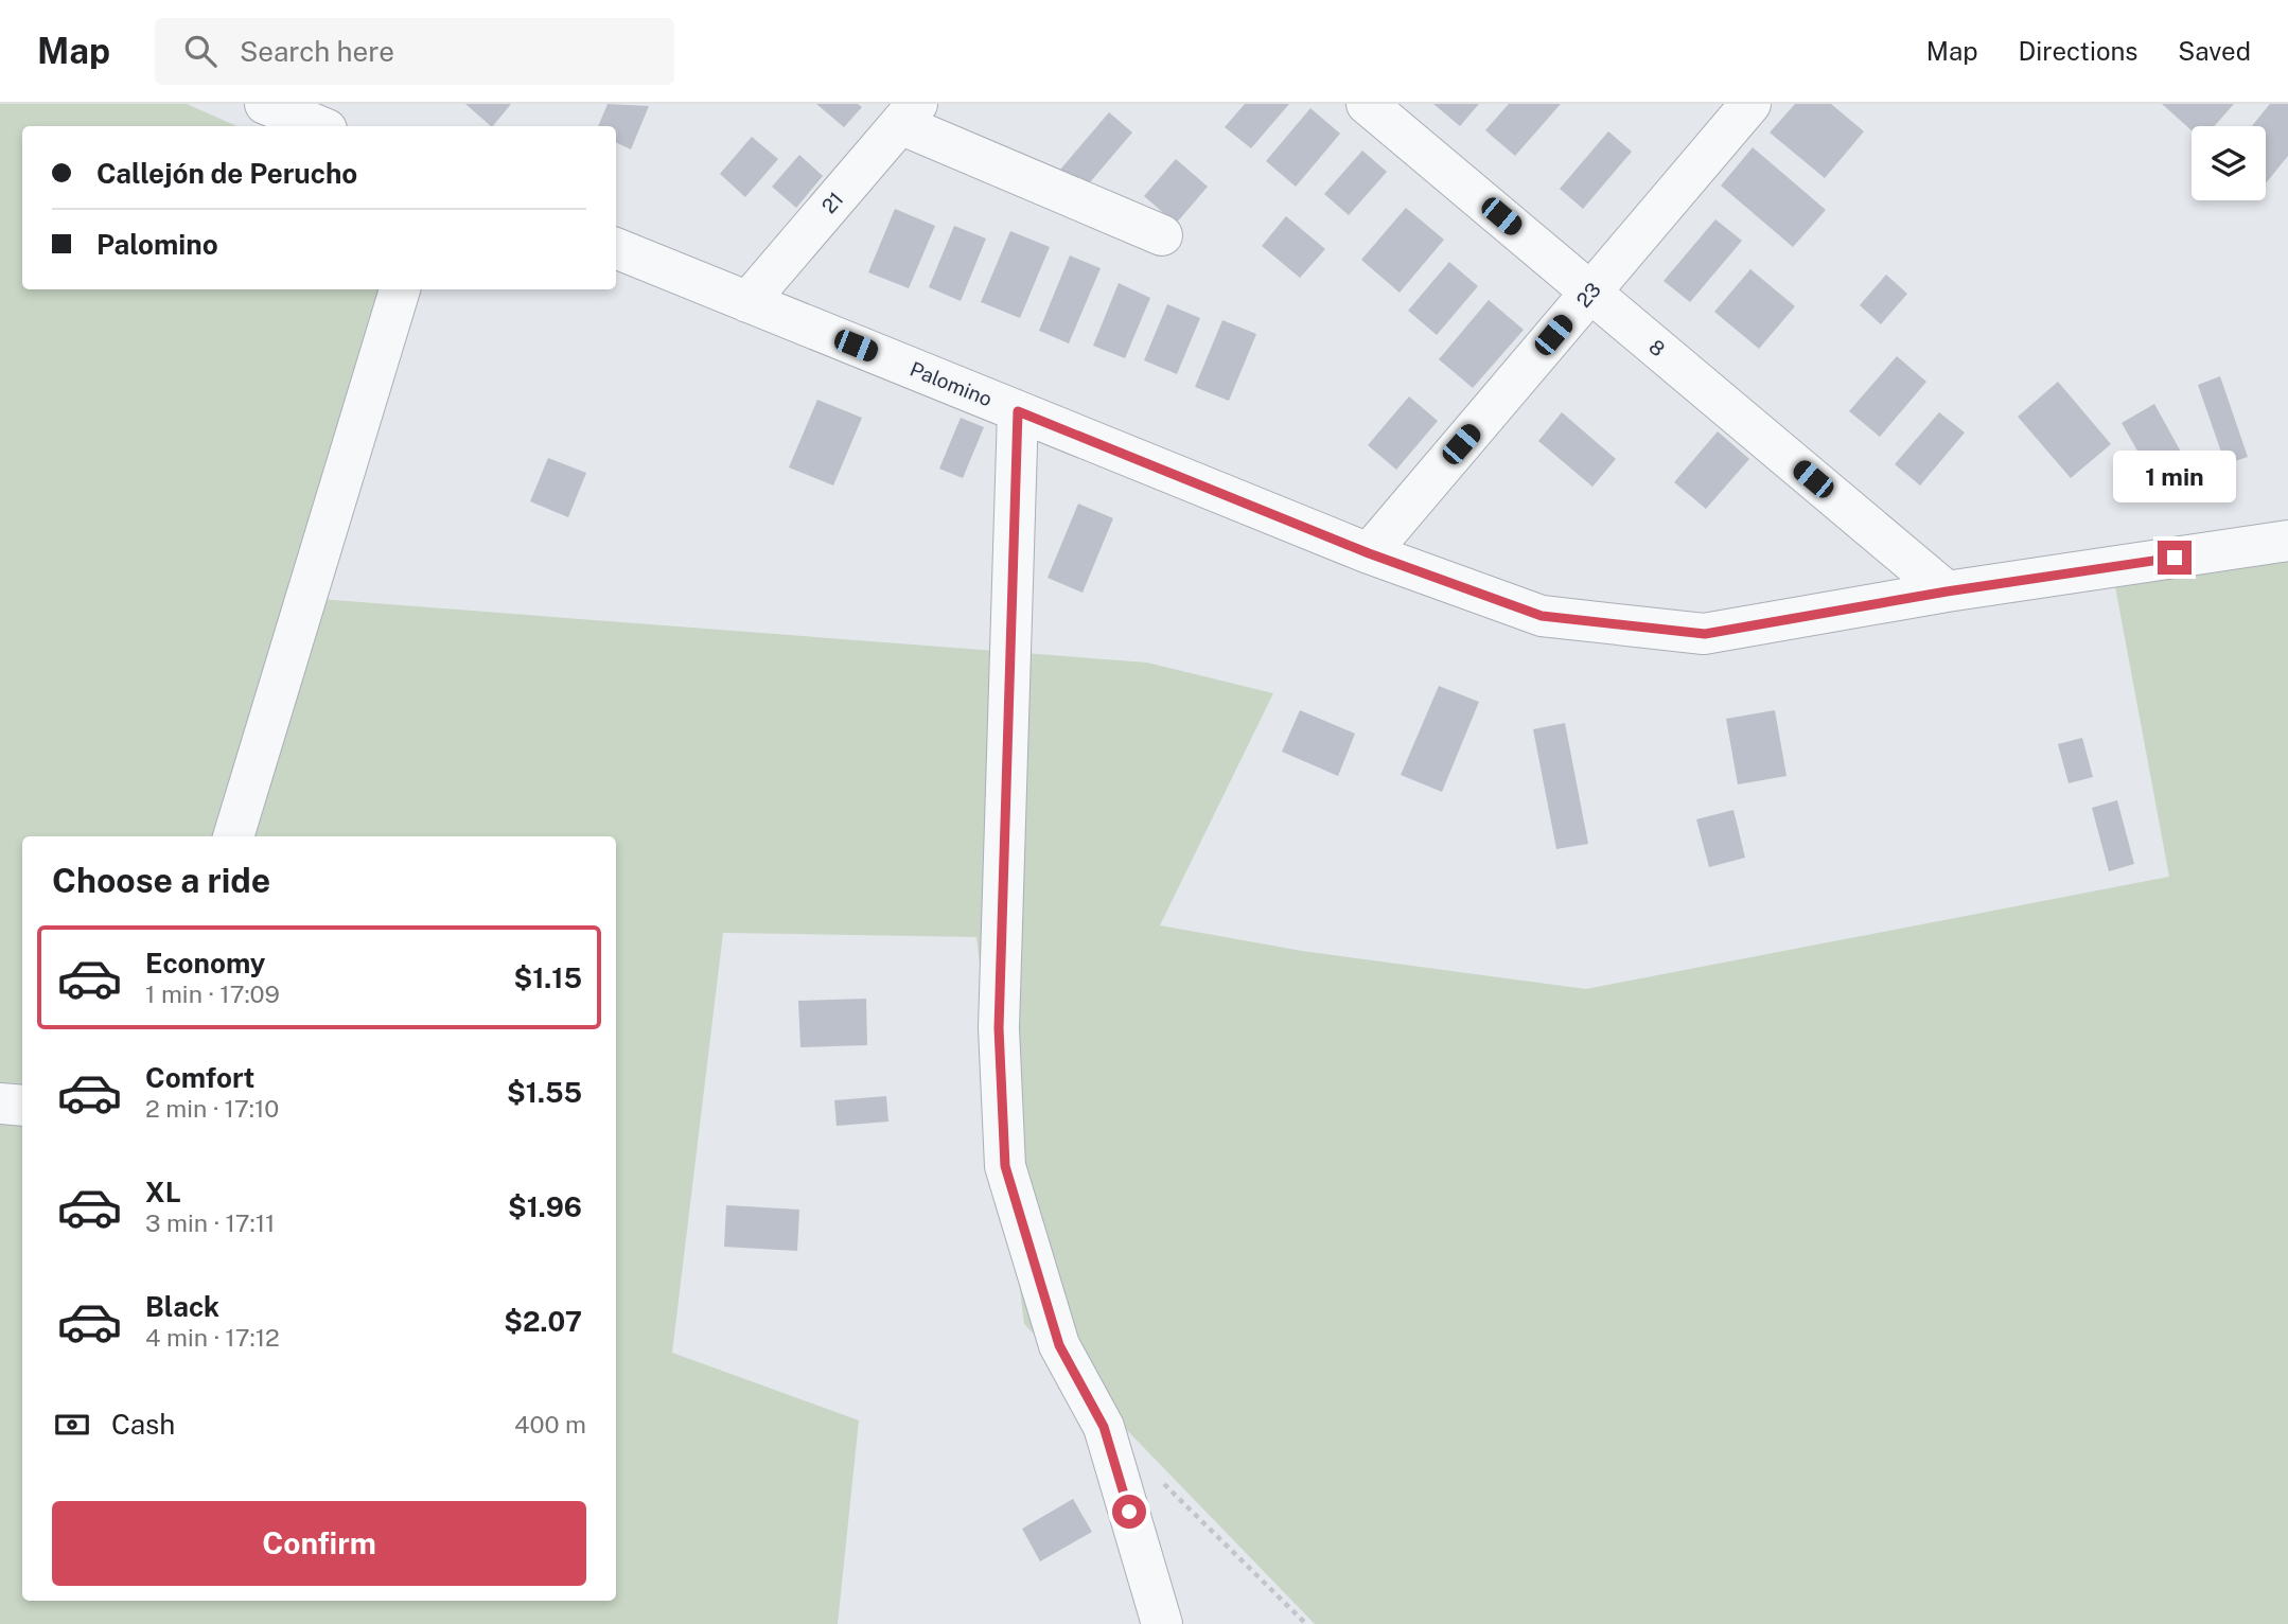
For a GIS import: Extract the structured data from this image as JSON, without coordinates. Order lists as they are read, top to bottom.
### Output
{
  "streets": {
    "street": [
      "21",
      "23",
      "8",
      "Palomino"
    ]
  },
  "crossings": [
    ["21", "Palomino"],
    ["23", "8"],
    ["23", "Palomino"],
    ["8", "Palomino"]
  ],
  "page": {
    "header": "Map",
    "search": "Search here",
    "nav": ["Map", "Directions", "Saved"],
    "banner": ["Callejón de Perucho", "Palomino"],
    "bubble": "1 min",
    "heading": "Choose a ride",
    "list": [
      {
        "name": "Economy",
        "note": "1 min · 17:09",
        "value": "$1.15"
      },
      {
        "name": "Comfort",
        "note": "2 min · 17:10",
        "value": "$1.55"
      },
      {
        "name": "XL",
        "note": "3 min · 17:11",
        "value": "$1.96"
      },
      {
        "name": "Black",
        "note": "4 min · 17:12",
        "value": "$2.07"
      }
    ],
    "pay": ["Cash", "400 m"],
    "buttons": "Confirm"
  }
}
